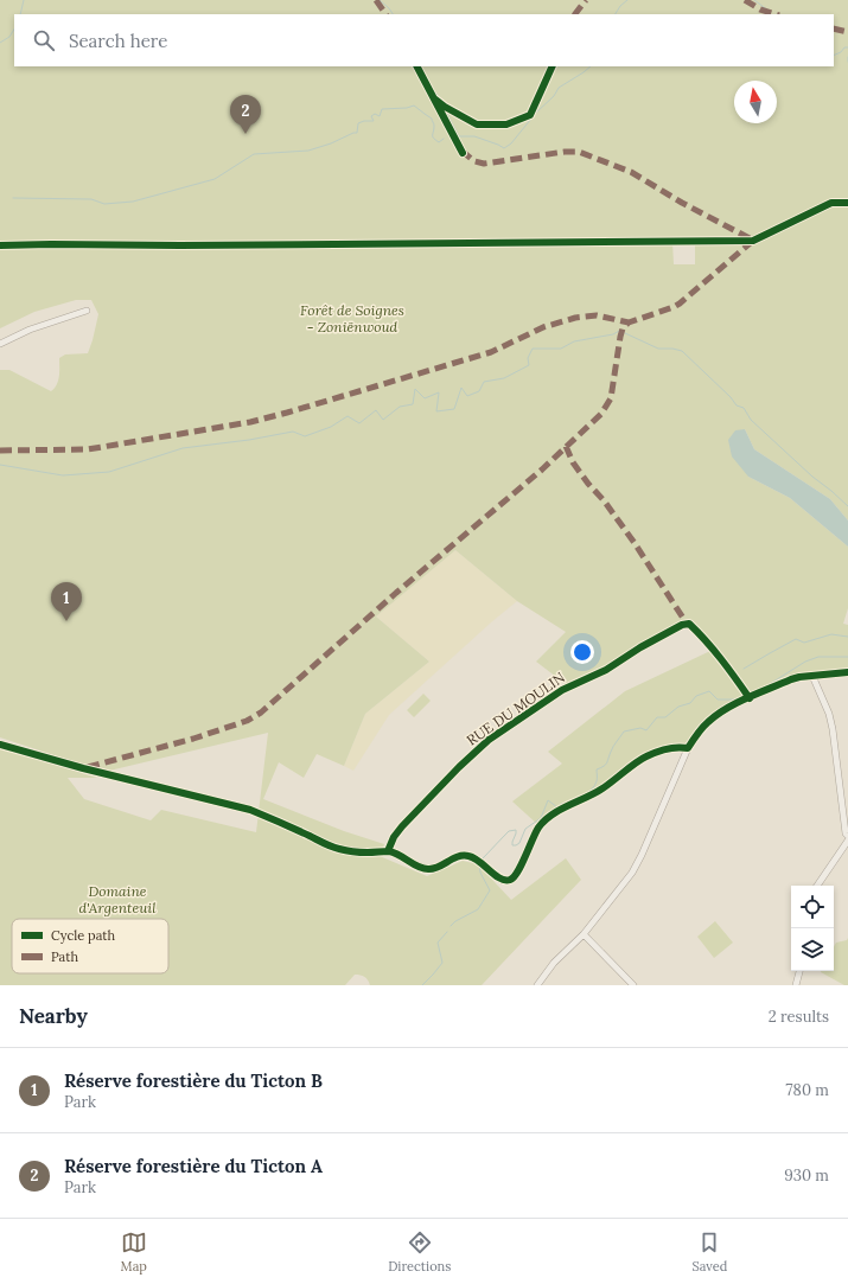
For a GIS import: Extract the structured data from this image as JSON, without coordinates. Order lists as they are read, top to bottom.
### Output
{
  "streets": {
    "street": ["RUE DU MOULIN"]
  },
  "parks": ["Forêt de Soignes - Zoniënwoud", "Domaine d'Argenteuil"],
  "legend": ["Cycle path", "Path"],
  "north": "top",
  "page": {
    "search": "Search here",
    "pins": ["2", "1"],
    "heading": ["Nearby", "2 results"],
    "list": [
      {
        "mark": "1",
        "name": "Réserve forestière du Ticton B",
        "note": "Park",
        "value": "780 m"
      },
      {
        "mark": "2",
        "name": "Réserve forestière du Ticton A",
        "note": "Park",
        "value": "930 m"
      }
    ],
    "nav": ["Map", "Directions", "Saved"]
  }
}
